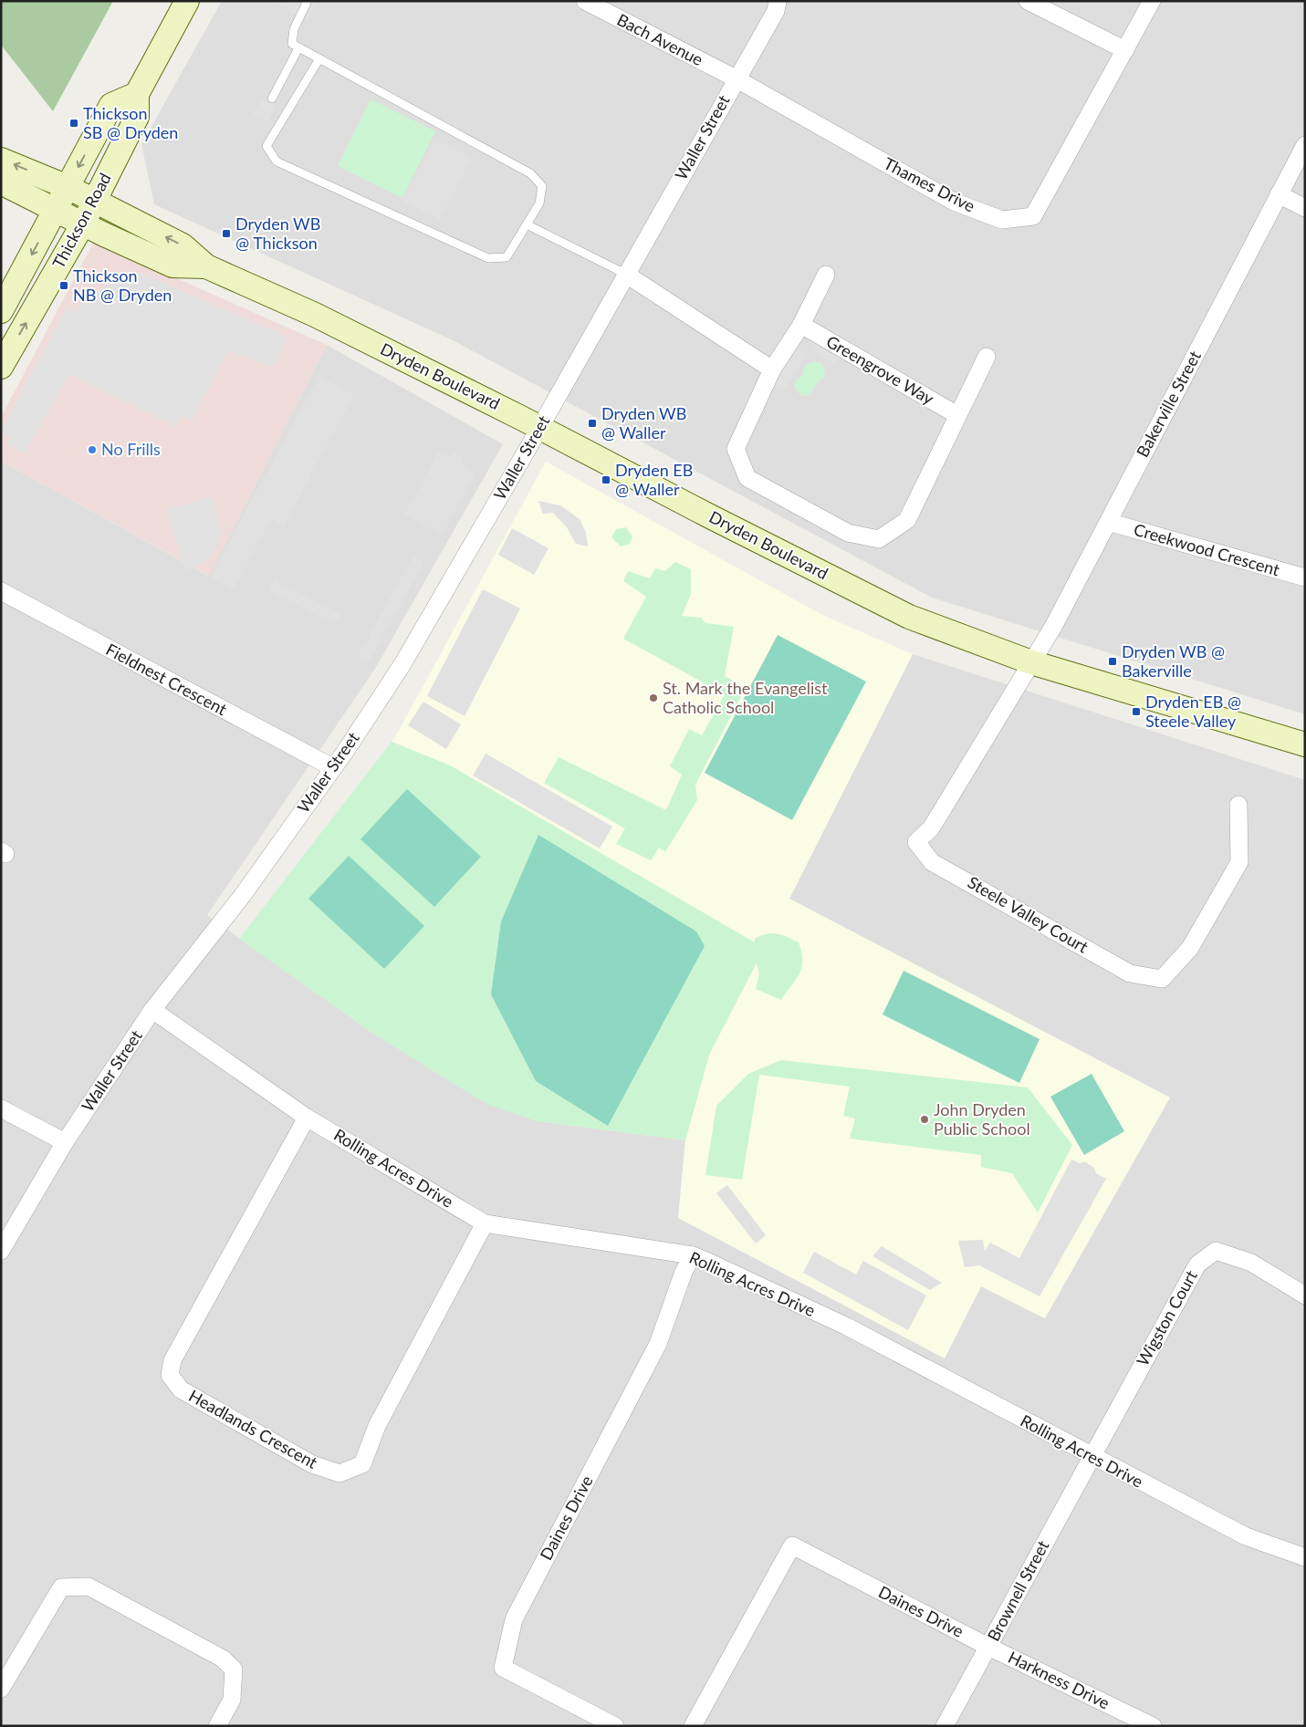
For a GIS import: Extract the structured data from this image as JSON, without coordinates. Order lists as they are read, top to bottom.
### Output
{
  "streets": {
    "street": [
      "Bach Avenue",
      "Waller Street",
      "Thames Drive",
      "Thickson Road",
      "Greengrove Way",
      "Dryden Boulevard",
      "Bakerville Street",
      "Creekwood Crescent",
      "Fieldnest Crescent",
      "Steele Valley Court",
      "Rolling Acres Drive",
      "Wigston Court",
      "Headlands Crescent",
      "Daines Drive",
      "Brownell Street",
      "Harkness Drive"
    ]
  },
  "crossings": [
    ["Bach Avenue", "Waller Street"],
    ["Bach Avenue", "Thames Drive"],
    ["Waller Street", "Thames Drive"],
    ["Waller Street", "Dryden Boulevard"],
    ["Waller Street", "Fieldnest Crescent"],
    ["Waller Street", "Rolling Acres Drive"],
    ["Thickson Road", "Dryden Boulevard"],
    ["Dryden Boulevard", "Bakerville Street"],
    ["Dryden Boulevard", "Steele Valley Court"],
    ["Bakerville Street", "Creekwood Crescent"],
    ["Bakerville Street", "Steele Valley Court"],
    ["Rolling Acres Drive", "Wigston Court"],
    ["Rolling Acres Drive", "Headlands Crescent"],
    ["Rolling Acres Drive", "Daines Drive"],
    ["Rolling Acres Drive", "Brownell Street"],
    ["Wigston Court", "Brownell Street"],
    ["Daines Drive", "Brownell Street"],
    ["Daines Drive", "Harkness Drive"],
    ["Brownell Street", "Harkness Drive"]
  ],
  "places": {
    "transit": [
      "Thickson SB @ Dryden",
      "Dryden WB @ Thickson",
      "Thickson NB @ Dryden",
      "Dryden WB @ Waller",
      "Dryden EB @ Waller",
      "Dryden WB @ Bakerville",
      "Dryden EB @ Steele Valley"
    ],
    "other": ["No Frills", "St. Mark the Evangelist Catholic School", "John Dryden Public School"]
  }
}
